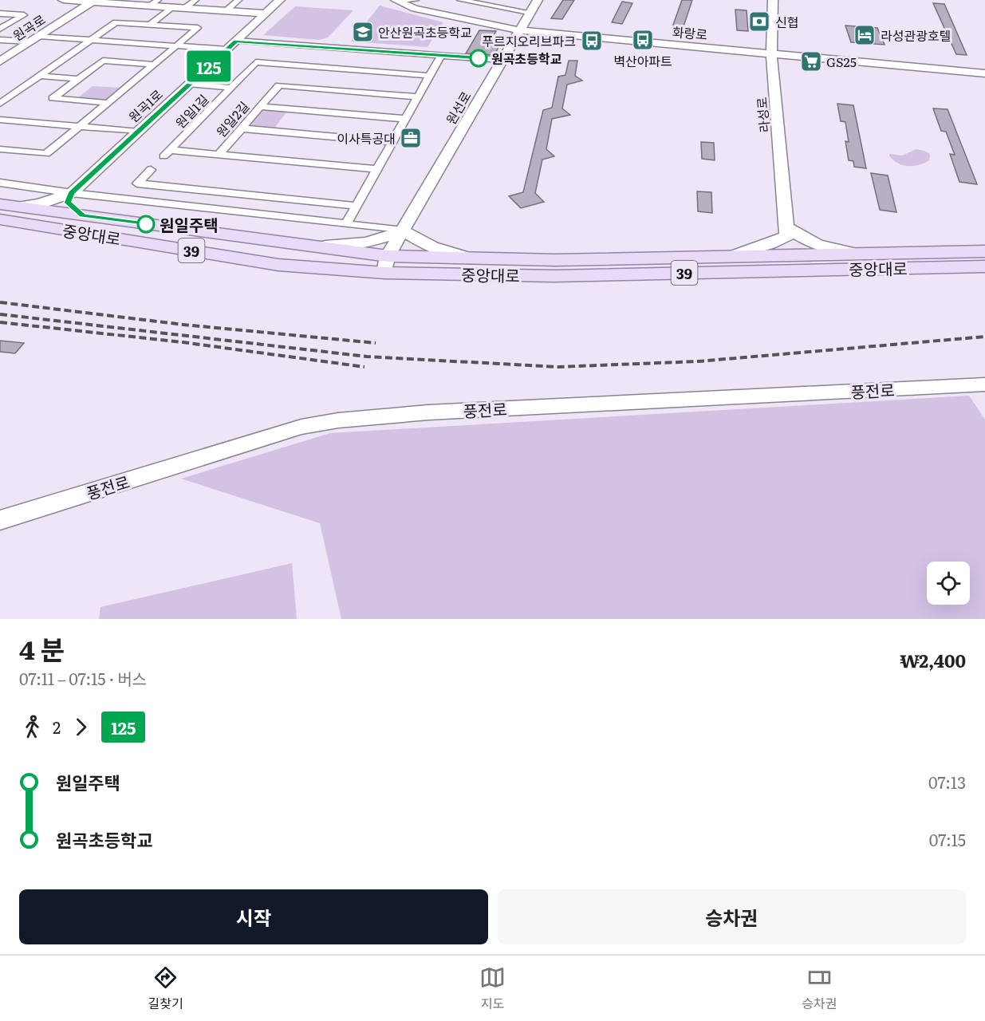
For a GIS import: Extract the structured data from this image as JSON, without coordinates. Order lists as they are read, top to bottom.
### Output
{
  "streets": {
    "main road": ["중앙대로", "39"],
    "street": [
      "원곡로",
      "화랑로",
      "원곡1로",
      "원선로",
      "원일1길",
      "라성로",
      "원일2길",
      "풍전로"
    ]
  },
  "crossings": [
    ["화랑로", "원선로"],
    ["화랑로", "라성로"],
    ["원선로", "중앙대로"],
    ["원선로", "39"],
    ["원일1길", "원일2길"],
    ["중앙대로", "39"]
  ],
  "places": {
    "bank": ["신협"],
    "school or university": ["안산원곡초등학교"],
    "hotel": ["라성관광호텔"],
    "bus stop": ["벽산아파트", "푸르지오리브파크"],
    "other": ["원곡초등학교", "원일주택"],
    "supermarket": ["GS25"],
    "office": ["이사특공대"]
  },
  "lines": ["bus line 125"],
  "page": {
    "on_map": "125",
    "heading": ["4 분", "07:11 – 07:15 · 버스", "₩2,400"],
    "legs": ["2", "125"],
    "list": [
      {
        "name": "원일주택",
        "value": "07:13"
      },
      {
        "name": "원곡초등학교",
        "value": "07:15"
      }
    ],
    "buttons": ["시작", "승차권"],
    "tabs": ["길찾기", "지도", "승차권"]
  }
}
